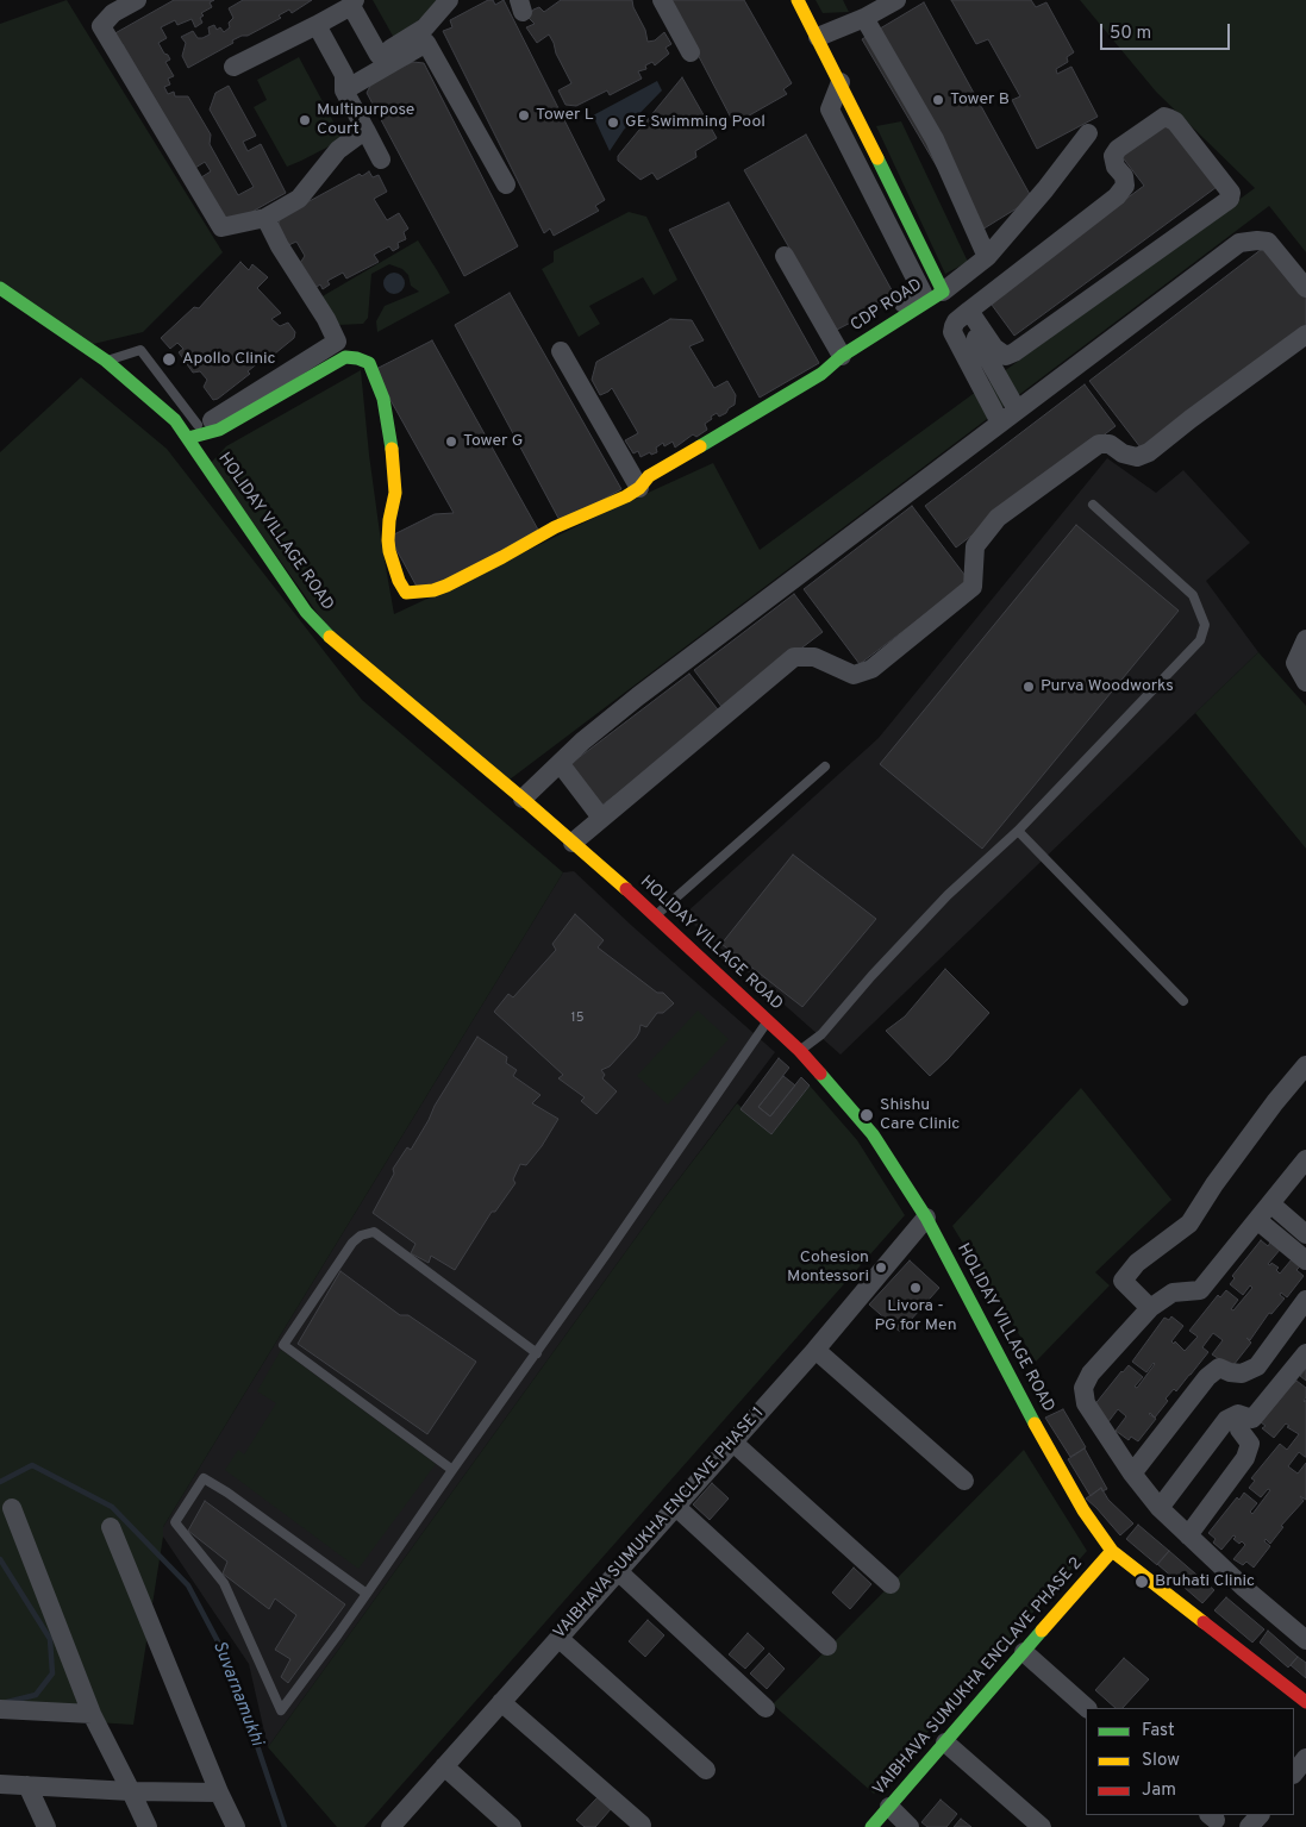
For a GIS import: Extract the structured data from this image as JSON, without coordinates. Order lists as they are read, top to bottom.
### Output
{
  "streets": {
    "street": [
      "CDP ROAD",
      "HOLIDAY VILLAGE ROAD",
      "VAIBHAVA SUMUKHA ENCLAVE PHASE 1",
      "VAIBHAVA SUMUKHA ENCLAVE PHASE 2"
    ]
  },
  "crossings": [
    ["CDP ROAD", "HOLIDAY VILLAGE ROAD"],
    ["HOLIDAY VILLAGE ROAD", "VAIBHAVA SUMUKHA ENCLAVE PHASE 1"],
    ["HOLIDAY VILLAGE ROAD", "VAIBHAVA SUMUKHA ENCLAVE PHASE 2"]
  ],
  "water": ["Suvarnamukhi"],
  "places": [
    "Tower B",
    "Tower L",
    "Multipurpose Court",
    "GE Swimming Pool",
    "Apollo Clinic",
    "Tower G",
    "Purva Woodworks",
    "Shishu Care Clinic",
    "Cohesion Montessori",
    "Livora - PG for Men",
    "Bruhati Clinic"
  ],
  "house_numbers": ["15"],
  "legend": ["Fast", "Slow", "Jam"],
  "scale_bar": "50 m"
}
